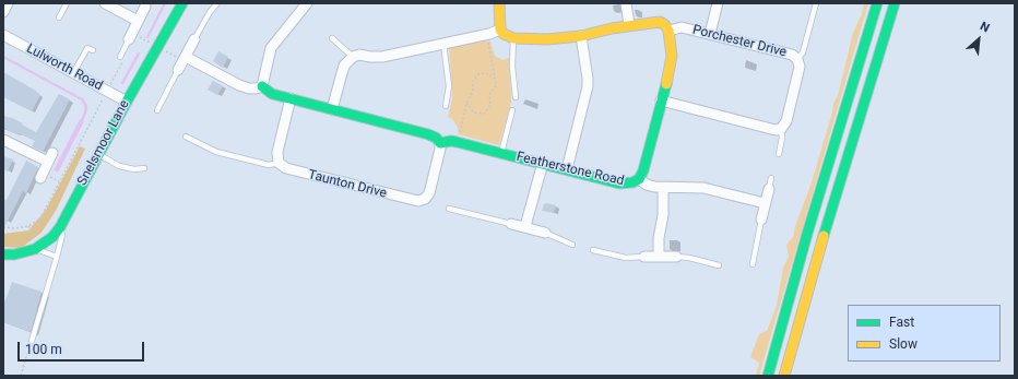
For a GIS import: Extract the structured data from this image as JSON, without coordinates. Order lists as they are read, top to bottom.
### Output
{
  "streets": {
    "main road": ["Snelsmoor Lane", "Featherstone Road"],
    "street": ["Porchester Drive", "Lulworth Road", "Taunton Drive"]
  },
  "crossings": [
    ["Porchester Drive", "Featherstone Road"],
    ["Lulworth Road", "Snelsmoor Lane"],
    ["Featherstone Road", "Taunton Drive"]
  ],
  "legend": ["Fast", "Slow"],
  "scale_bar": "100 m",
  "north": "top right"
}
